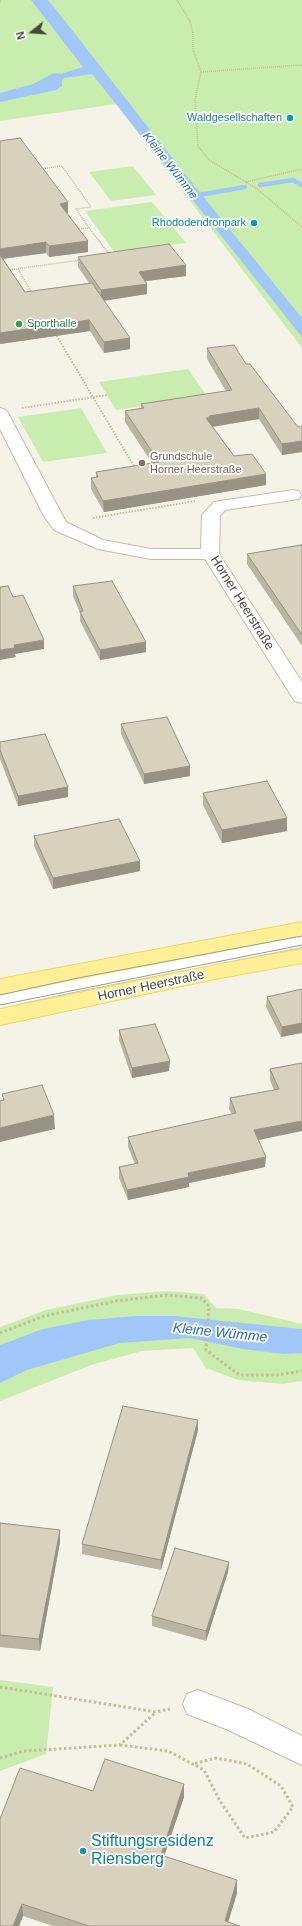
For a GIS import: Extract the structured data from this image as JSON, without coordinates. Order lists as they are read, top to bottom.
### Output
{
  "streets": {
    "main road": ["Horner Heerstraße"]
  },
  "water": ["Kleine Wümme"],
  "places": [
    "Waldgesellschaften",
    "Rhododendronpark",
    "Sporthalle",
    "Grundschule Horner Heerstraße",
    "Stiftungsresidenz Riensberg"
  ],
  "north": "left"
}
